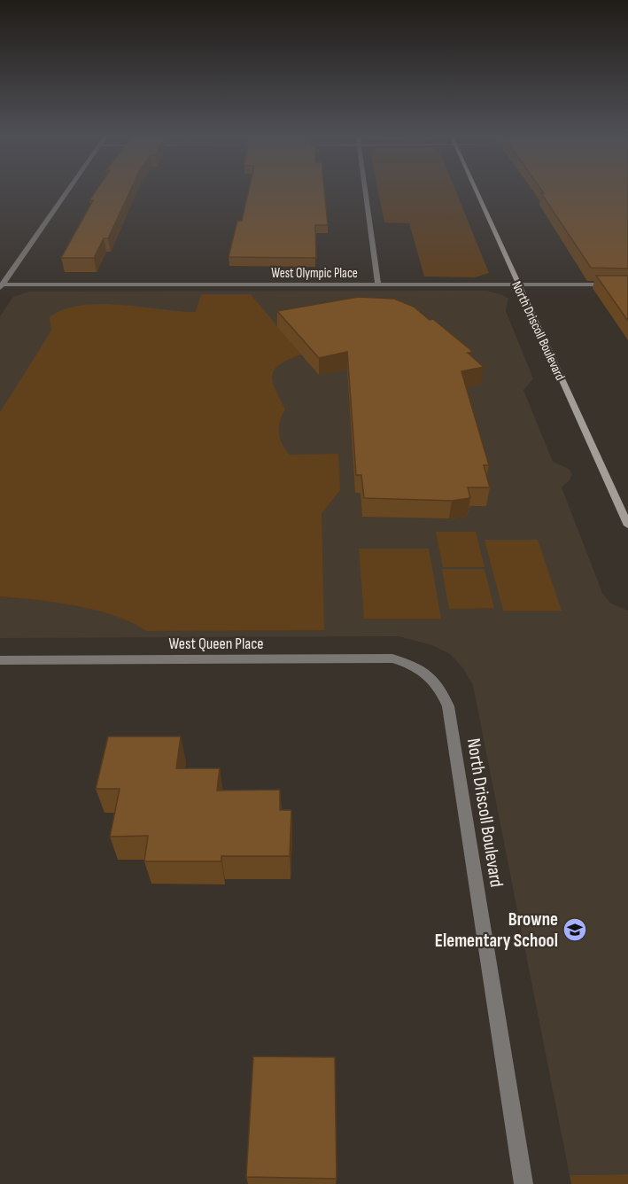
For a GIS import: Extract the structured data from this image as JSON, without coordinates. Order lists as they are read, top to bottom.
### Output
{
  "streets": {
    "main road": ["North Driscoll Boulevard"],
    "street": ["West Olympic Place", "West Queen Place"]
  },
  "crossings": [
    ["West Olympic Place", "North Driscoll Boulevard"],
    ["North Driscoll Boulevard", "West Queen Place"]
  ],
  "places": {
    "school or university": ["Browne Elementary School"]
  }
}
